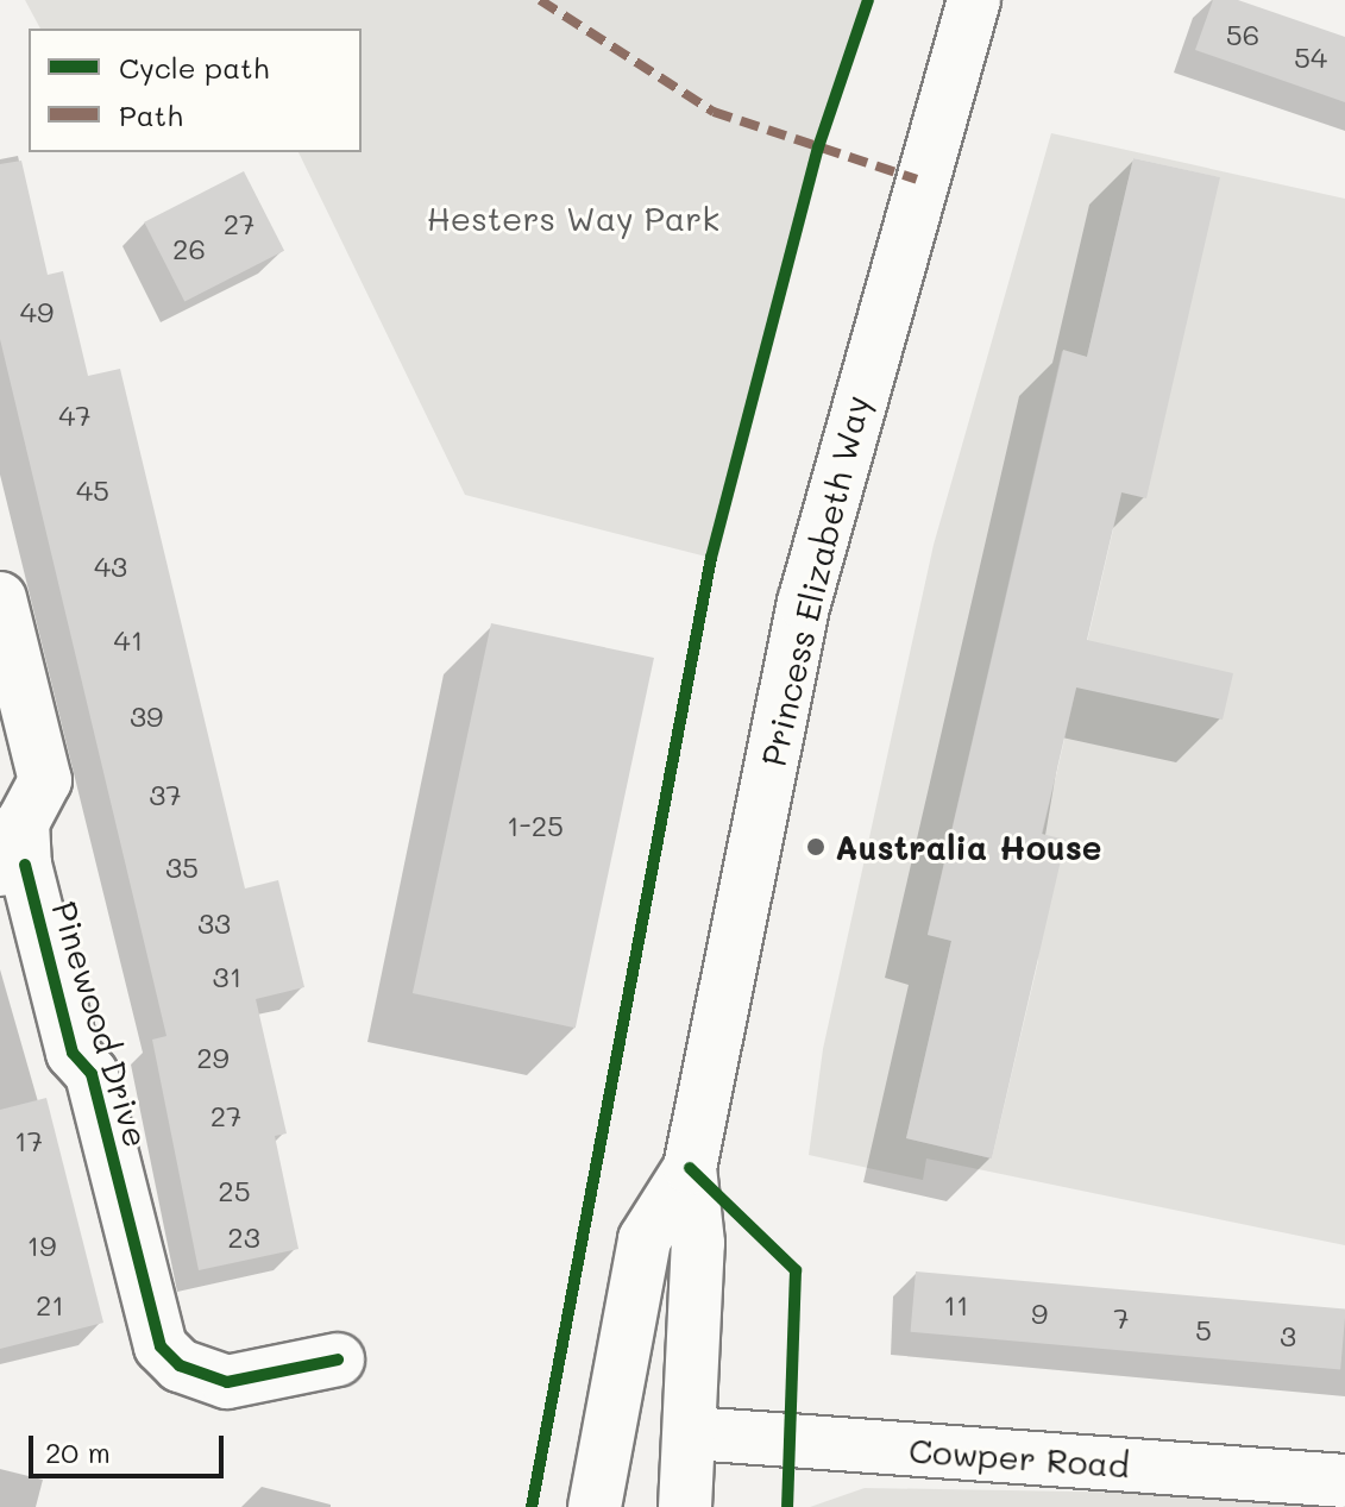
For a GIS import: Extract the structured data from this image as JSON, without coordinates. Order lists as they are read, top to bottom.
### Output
{
  "streets": {
    "main road": ["Princess Elizabeth Way", "Pinewood Drive", "Cowper Road"]
  },
  "crossings": [
    ["Princess Elizabeth Way", "Cowper Road"]
  ],
  "parks": ["Hesters Way Park"],
  "places": ["Australia House"],
  "house_numbers": [
    "56",
    "54",
    "27",
    "26",
    "49",
    "47",
    "45",
    "43",
    "41",
    "39",
    "37",
    "1-25",
    "35",
    "33",
    "31",
    "29",
    "27",
    "17",
    "25",
    "23",
    "19",
    "21",
    "11",
    "9",
    "7",
    "5",
    "3"
  ],
  "legend": ["Cycle path", "Path"],
  "scale_bar": "20 m"
}
